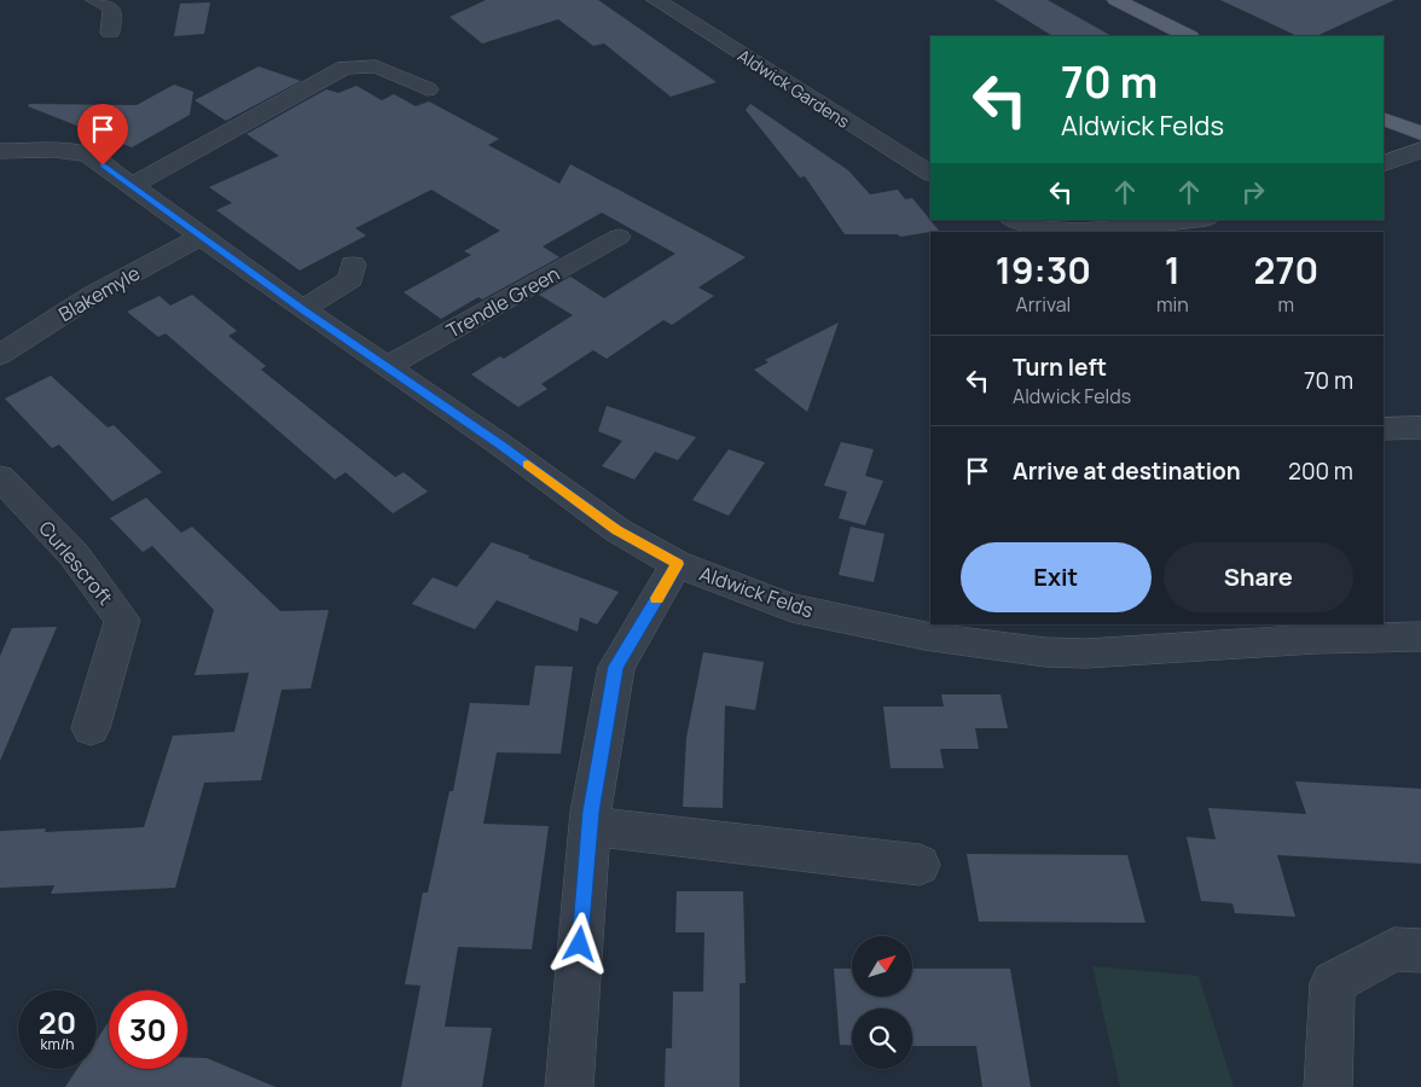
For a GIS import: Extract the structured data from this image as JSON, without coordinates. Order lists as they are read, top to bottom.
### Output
{
  "streets": {
    "street": [
      "Aldwick Gardens",
      "Blakemyle",
      "Trendle Green",
      "Curlescroft",
      "Aldwick Felds"
    ]
  },
  "crossings": [
    ["Blakemyle", "Aldwick Felds"],
    ["Trendle Green", "Aldwick Felds"]
  ],
  "north": "top right",
  "page": {
    "turn": ["70 m", "Aldwick Felds"],
    "eta": [
      "19:30",
      "Arrival",
      "1",
      "min",
      "270",
      "m"
    ],
    "list": [
      {
        "name": "Turn left",
        "note": "Aldwick Felds",
        "value": "70 m"
      },
      {
        "name": "Arrive at destination",
        "value": "200 m"
      }
    ],
    "buttons": ["Exit", "Share"],
    "speed": "20 km/h",
    "limit": "30"
  }
}
